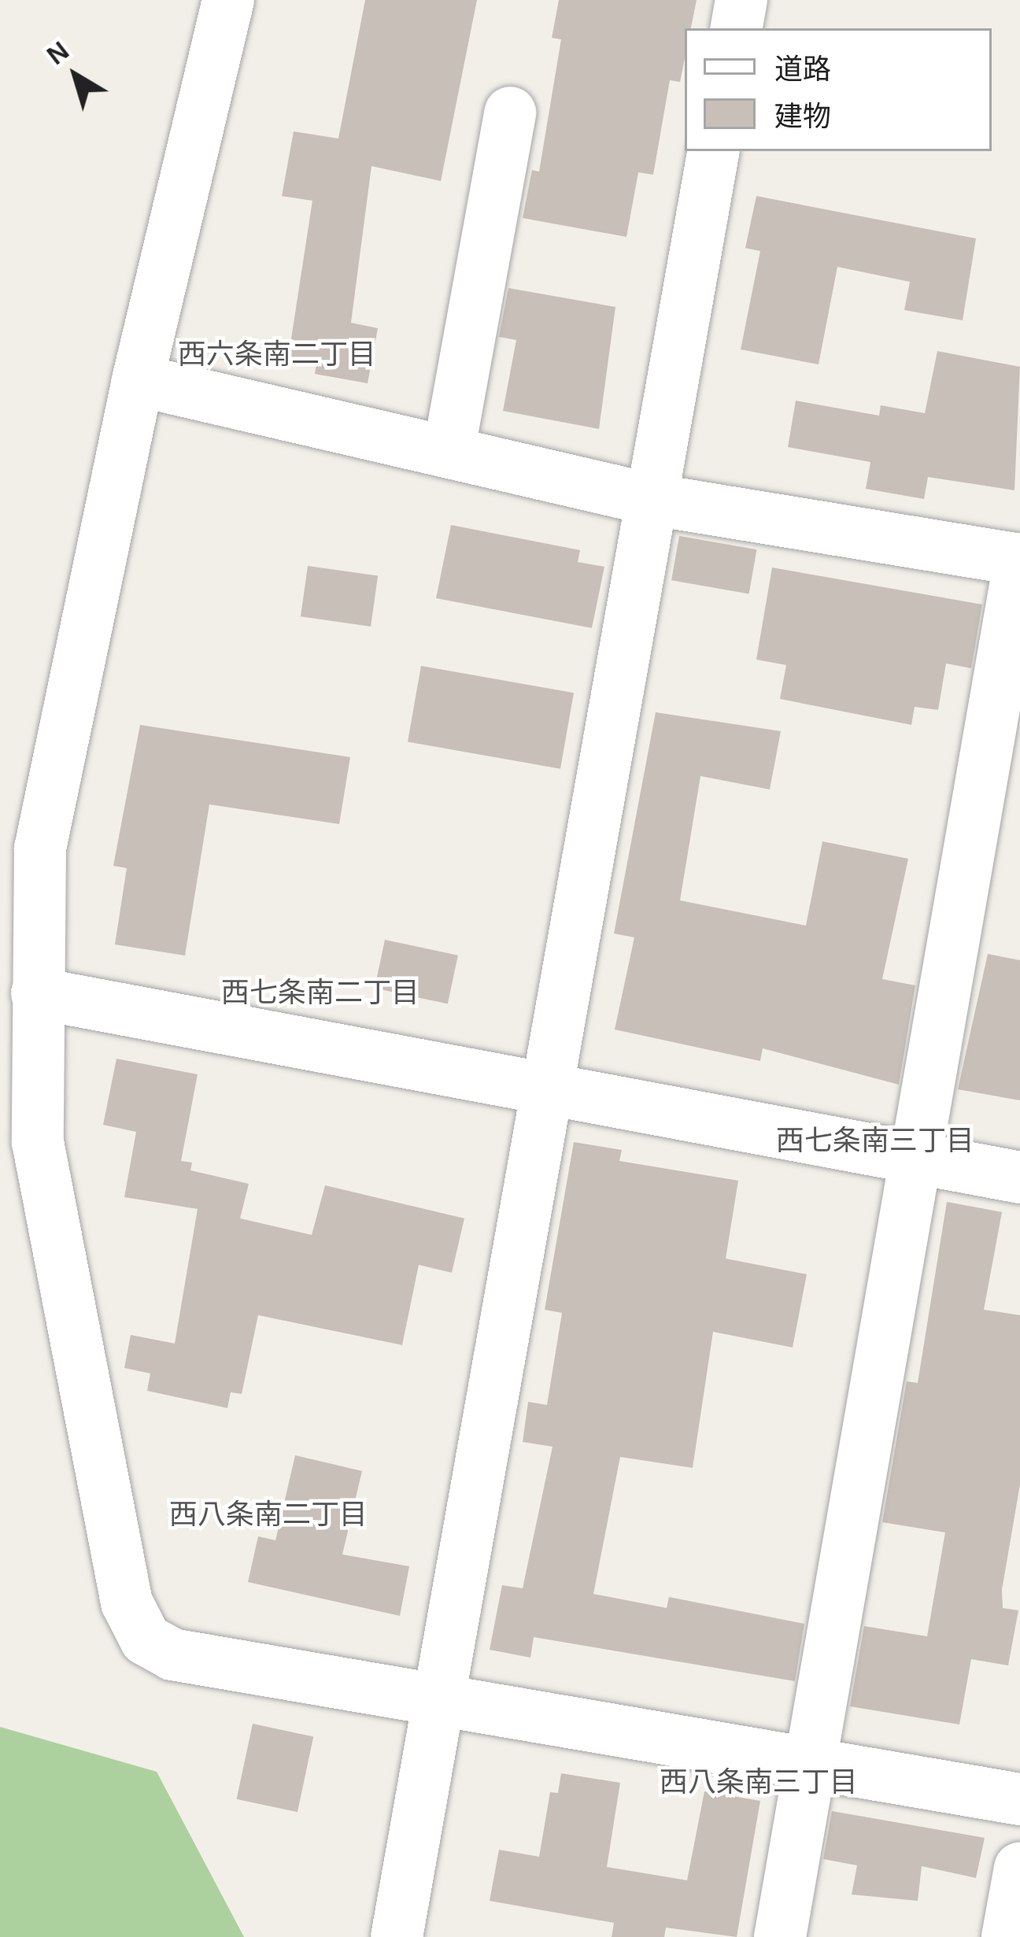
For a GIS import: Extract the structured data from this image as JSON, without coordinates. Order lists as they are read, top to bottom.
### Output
{
  "districts": [
    "西六条南二丁目",
    "西七条南二丁目",
    "西七条南三丁目",
    "西八条南二丁目",
    "西八条南三丁目"
  ],
  "legend": ["道路", "建物"],
  "north": "top left"
}
